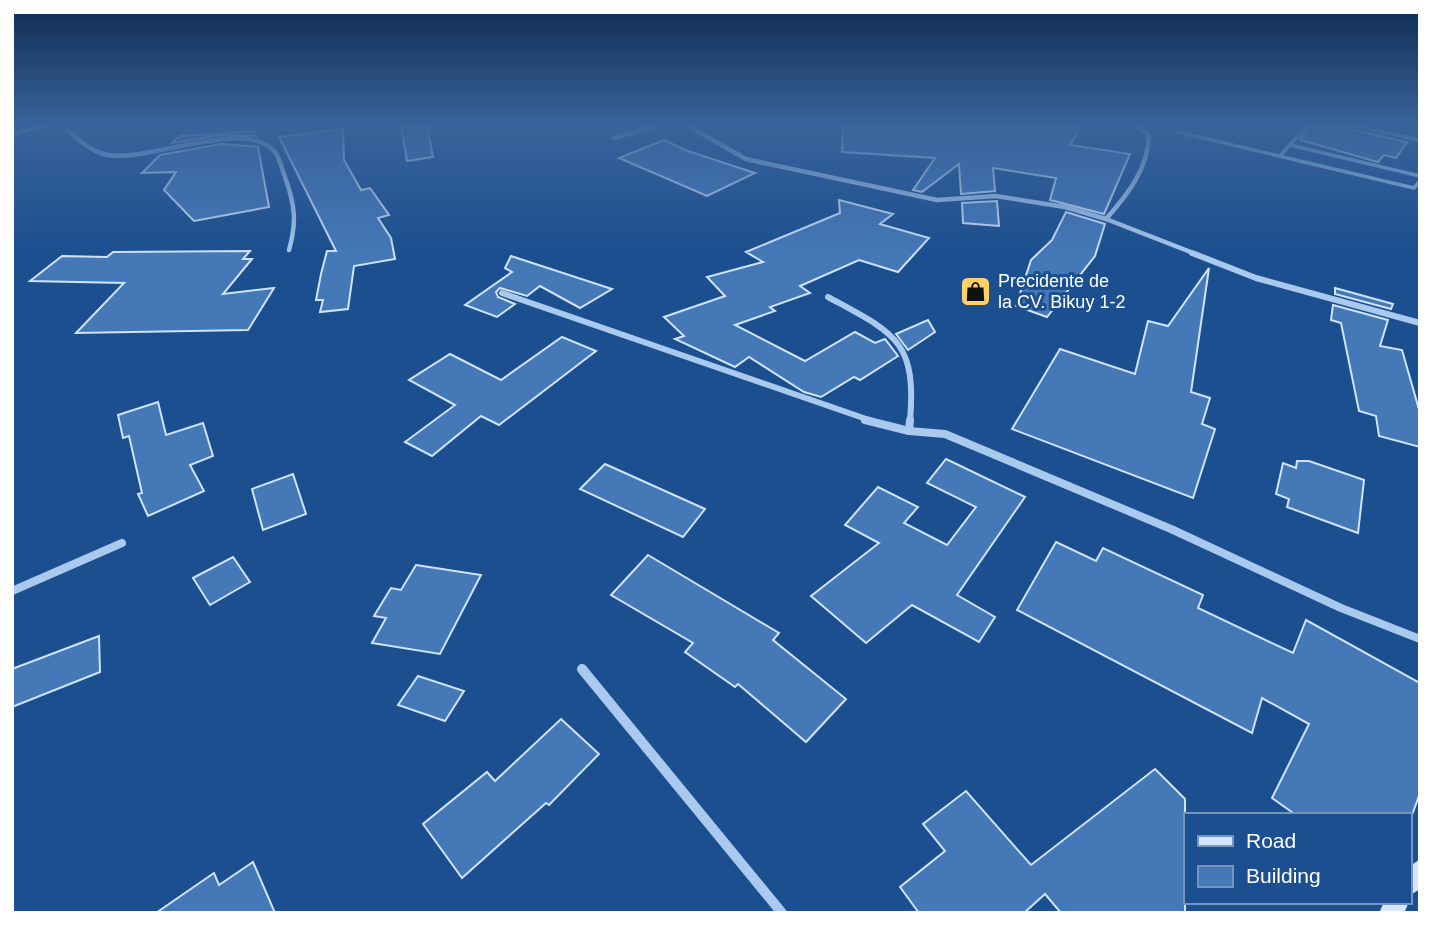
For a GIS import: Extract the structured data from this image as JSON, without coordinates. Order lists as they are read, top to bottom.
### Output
{
  "places": {
    "shop": ["Precidente de la CV. Bikuy 1-2"]
  },
  "legend": ["Road", "Building"]
}
